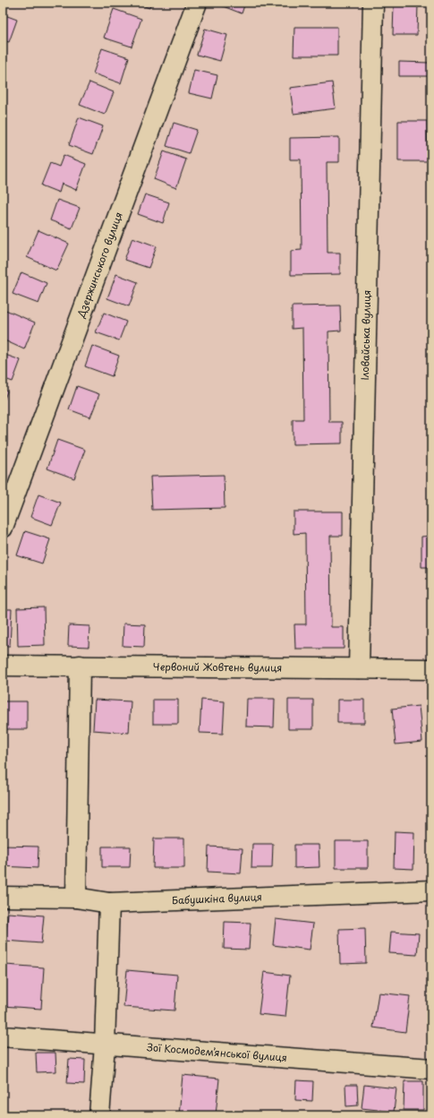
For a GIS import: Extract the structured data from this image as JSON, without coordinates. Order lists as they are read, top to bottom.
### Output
{
  "streets": {
    "street": [
      "Дзержинського вулиця",
      "Іловайська вулиця",
      "Червоний Жовтень вулиця",
      "Бабушкіна вулиця",
      "Зої Космодем’янської вулиця"
    ]
  },
  "crossings": [
    ["Іловайська вулиця", "Червоний Жовтень вулиця"]
  ]
}
